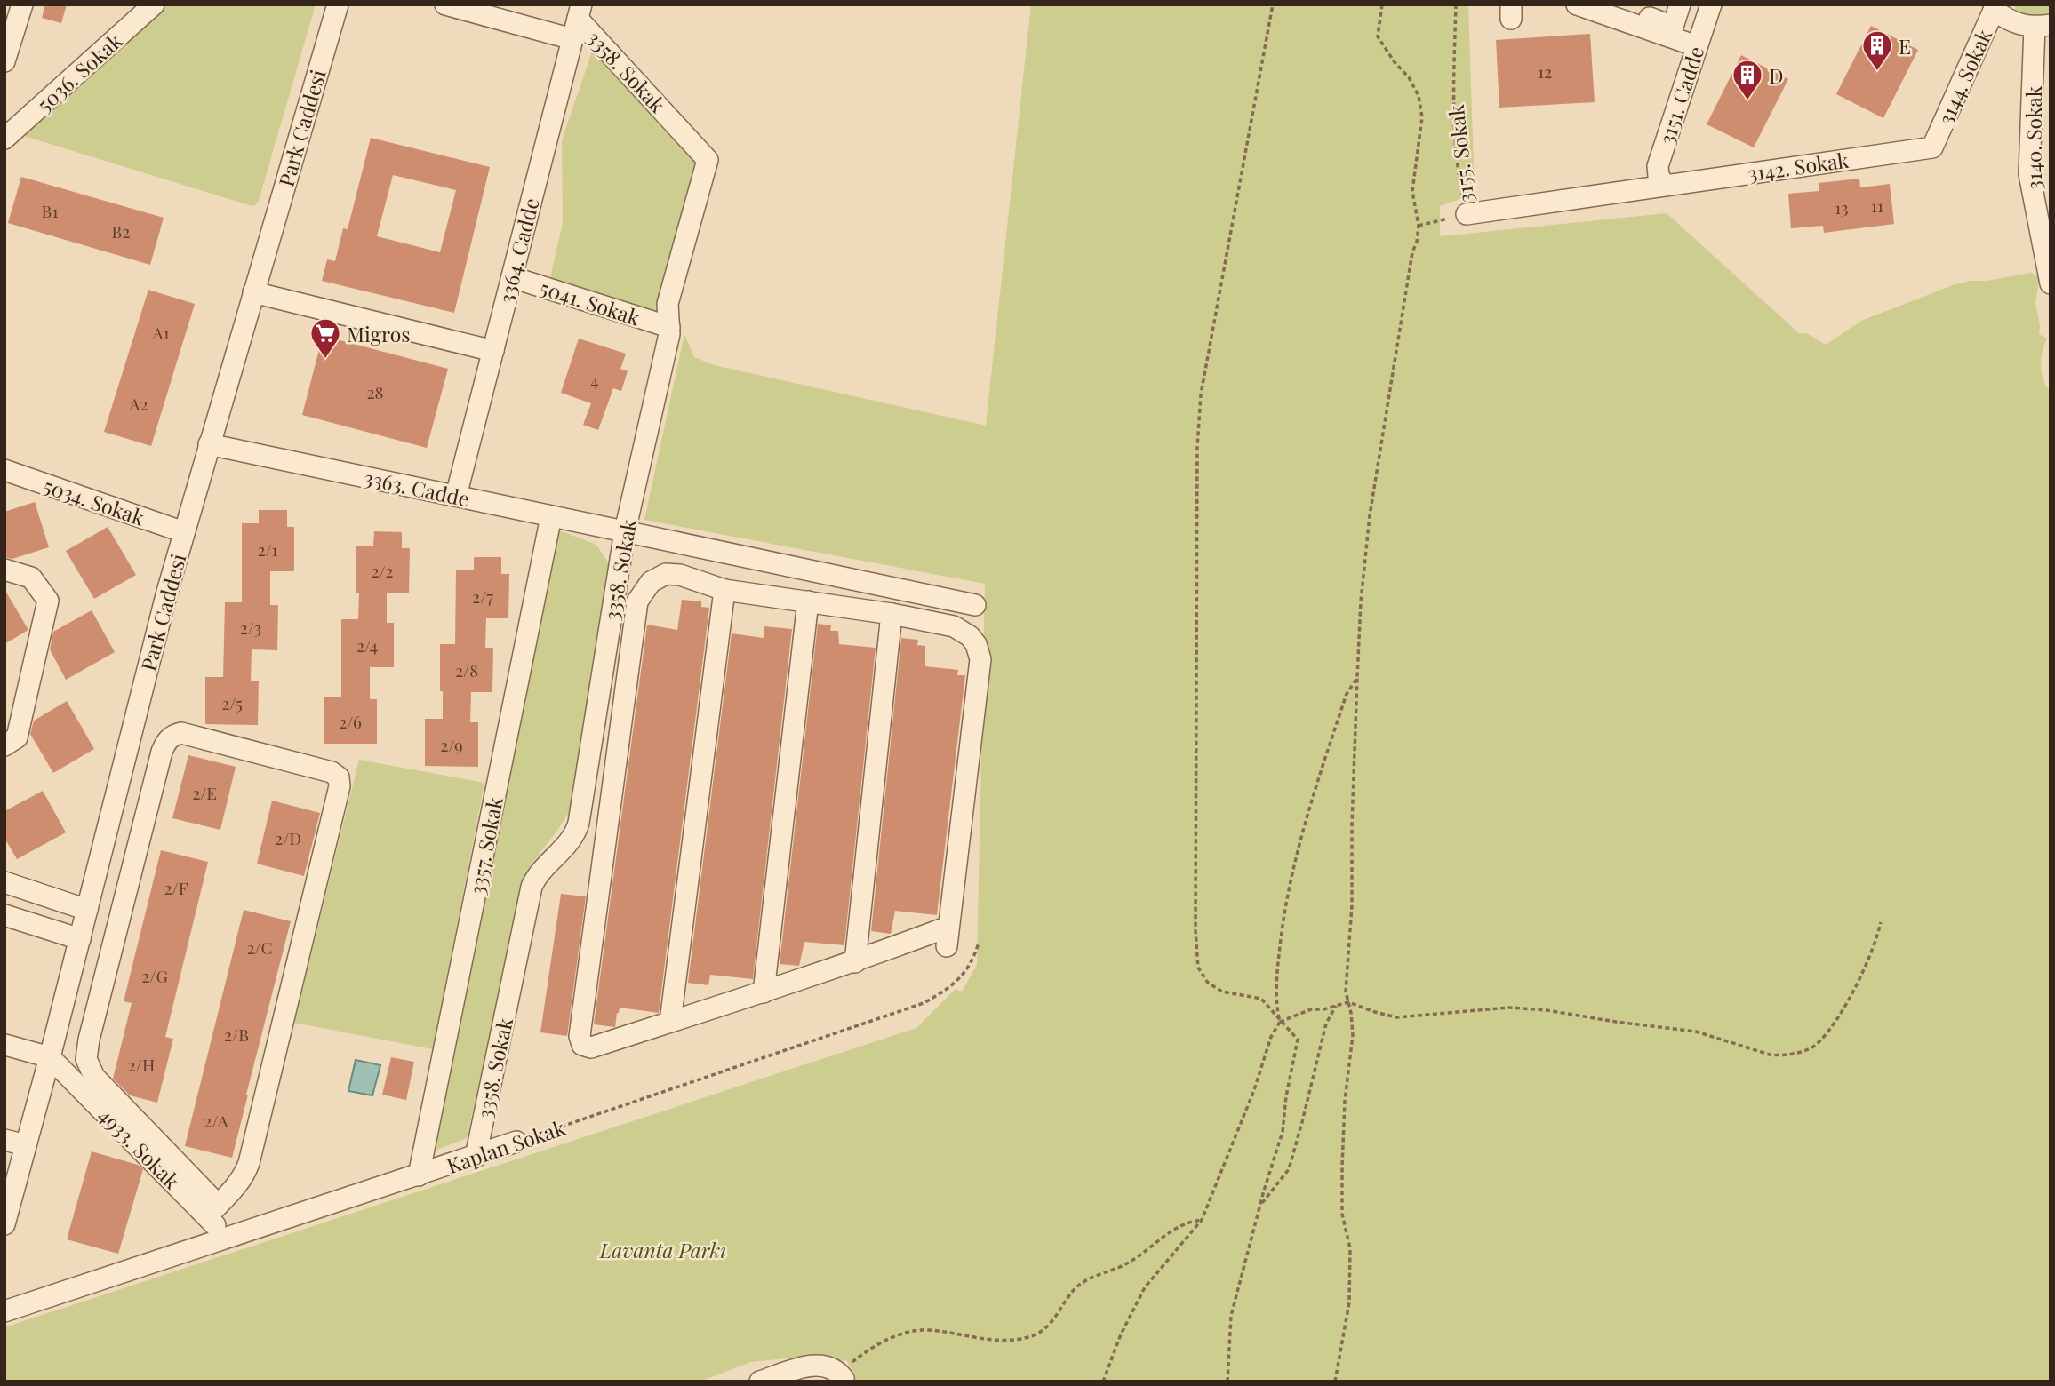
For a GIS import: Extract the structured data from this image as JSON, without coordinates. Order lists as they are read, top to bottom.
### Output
{
  "streets": {
    "street": [
      "3358. Sokak",
      "5036. Sokak",
      "3144. Sokak",
      "3151. Cadde",
      "Park Caddesi",
      "3140. Sokak",
      "3155. Sokak",
      "3142. Sokak",
      "3364. Cadde",
      "5041. Sokak",
      "3363. Cadde",
      "5034. Sokak",
      "3357. Sokak",
      "Kaplan Sokak",
      "4933. Sokak"
    ]
  },
  "crossings": [
    ["3358. Sokak", "3364. Cadde"],
    ["3358. Sokak", "5041. Sokak"],
    ["3358. Sokak", "3363. Cadde"],
    ["3358. Sokak", "Kaplan Sokak"],
    ["3144. Sokak", "3142. Sokak"],
    ["3151. Cadde", "3155. Sokak"],
    ["3151. Cadde", "3142. Sokak"],
    ["Park Caddesi", "3363. Cadde"],
    ["Park Caddesi", "5034. Sokak"],
    ["Park Caddesi", "4933. Sokak"],
    ["3155. Sokak", "3142. Sokak"],
    ["3364. Cadde", "5041. Sokak"],
    ["3364. Cadde", "3363. Cadde"],
    ["3363. Cadde", "3357. Sokak"],
    ["3357. Sokak", "Kaplan Sokak"],
    ["Kaplan Sokak", "4933. Sokak"]
  ],
  "parks": ["Lavanta Parkı"],
  "places": {
    "building": ["E", "D"],
    "supermarket": ["Migros"]
  },
  "house_numbers": [
    "12",
    "11",
    "13",
    "B1",
    "B2",
    "A1",
    "4",
    "28",
    "A2",
    "2/1",
    "2/2",
    "2/7",
    "2/3",
    "2/4",
    "2/8",
    "2/5",
    "2/6",
    "2/9",
    "2/E",
    "2/D",
    "2/F",
    "2/C",
    "2/G",
    "2/B",
    "2/H",
    "2/A"
  ]
}
